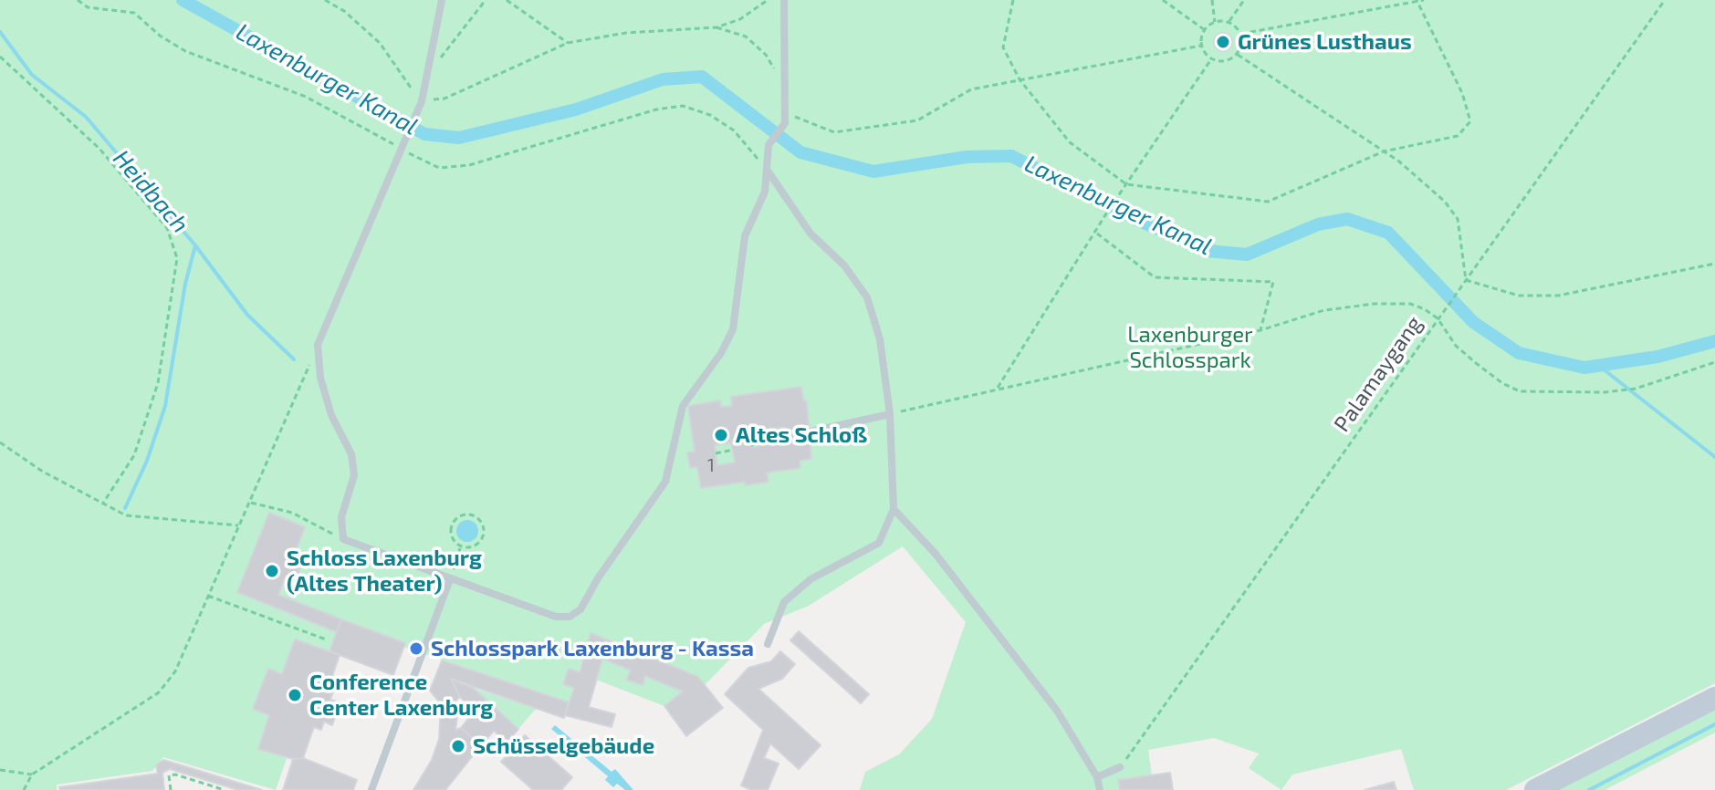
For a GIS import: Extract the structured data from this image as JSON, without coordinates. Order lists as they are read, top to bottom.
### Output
{
  "streets": {
    "path": ["Palamaygang"]
  },
  "water": ["Laxenburger Kanal", "Heidbach"],
  "parks": ["Laxenburger Schlosspark"],
  "places": [
    "Grünes Lusthaus",
    "Altes Schloß",
    "Schloss Laxenburg (Altes Theater)",
    "Schlosspark Laxenburg - Kassa",
    "Conference Center Laxenburg",
    "Schüsselgebäude"
  ],
  "house_numbers": ["1"]
}
